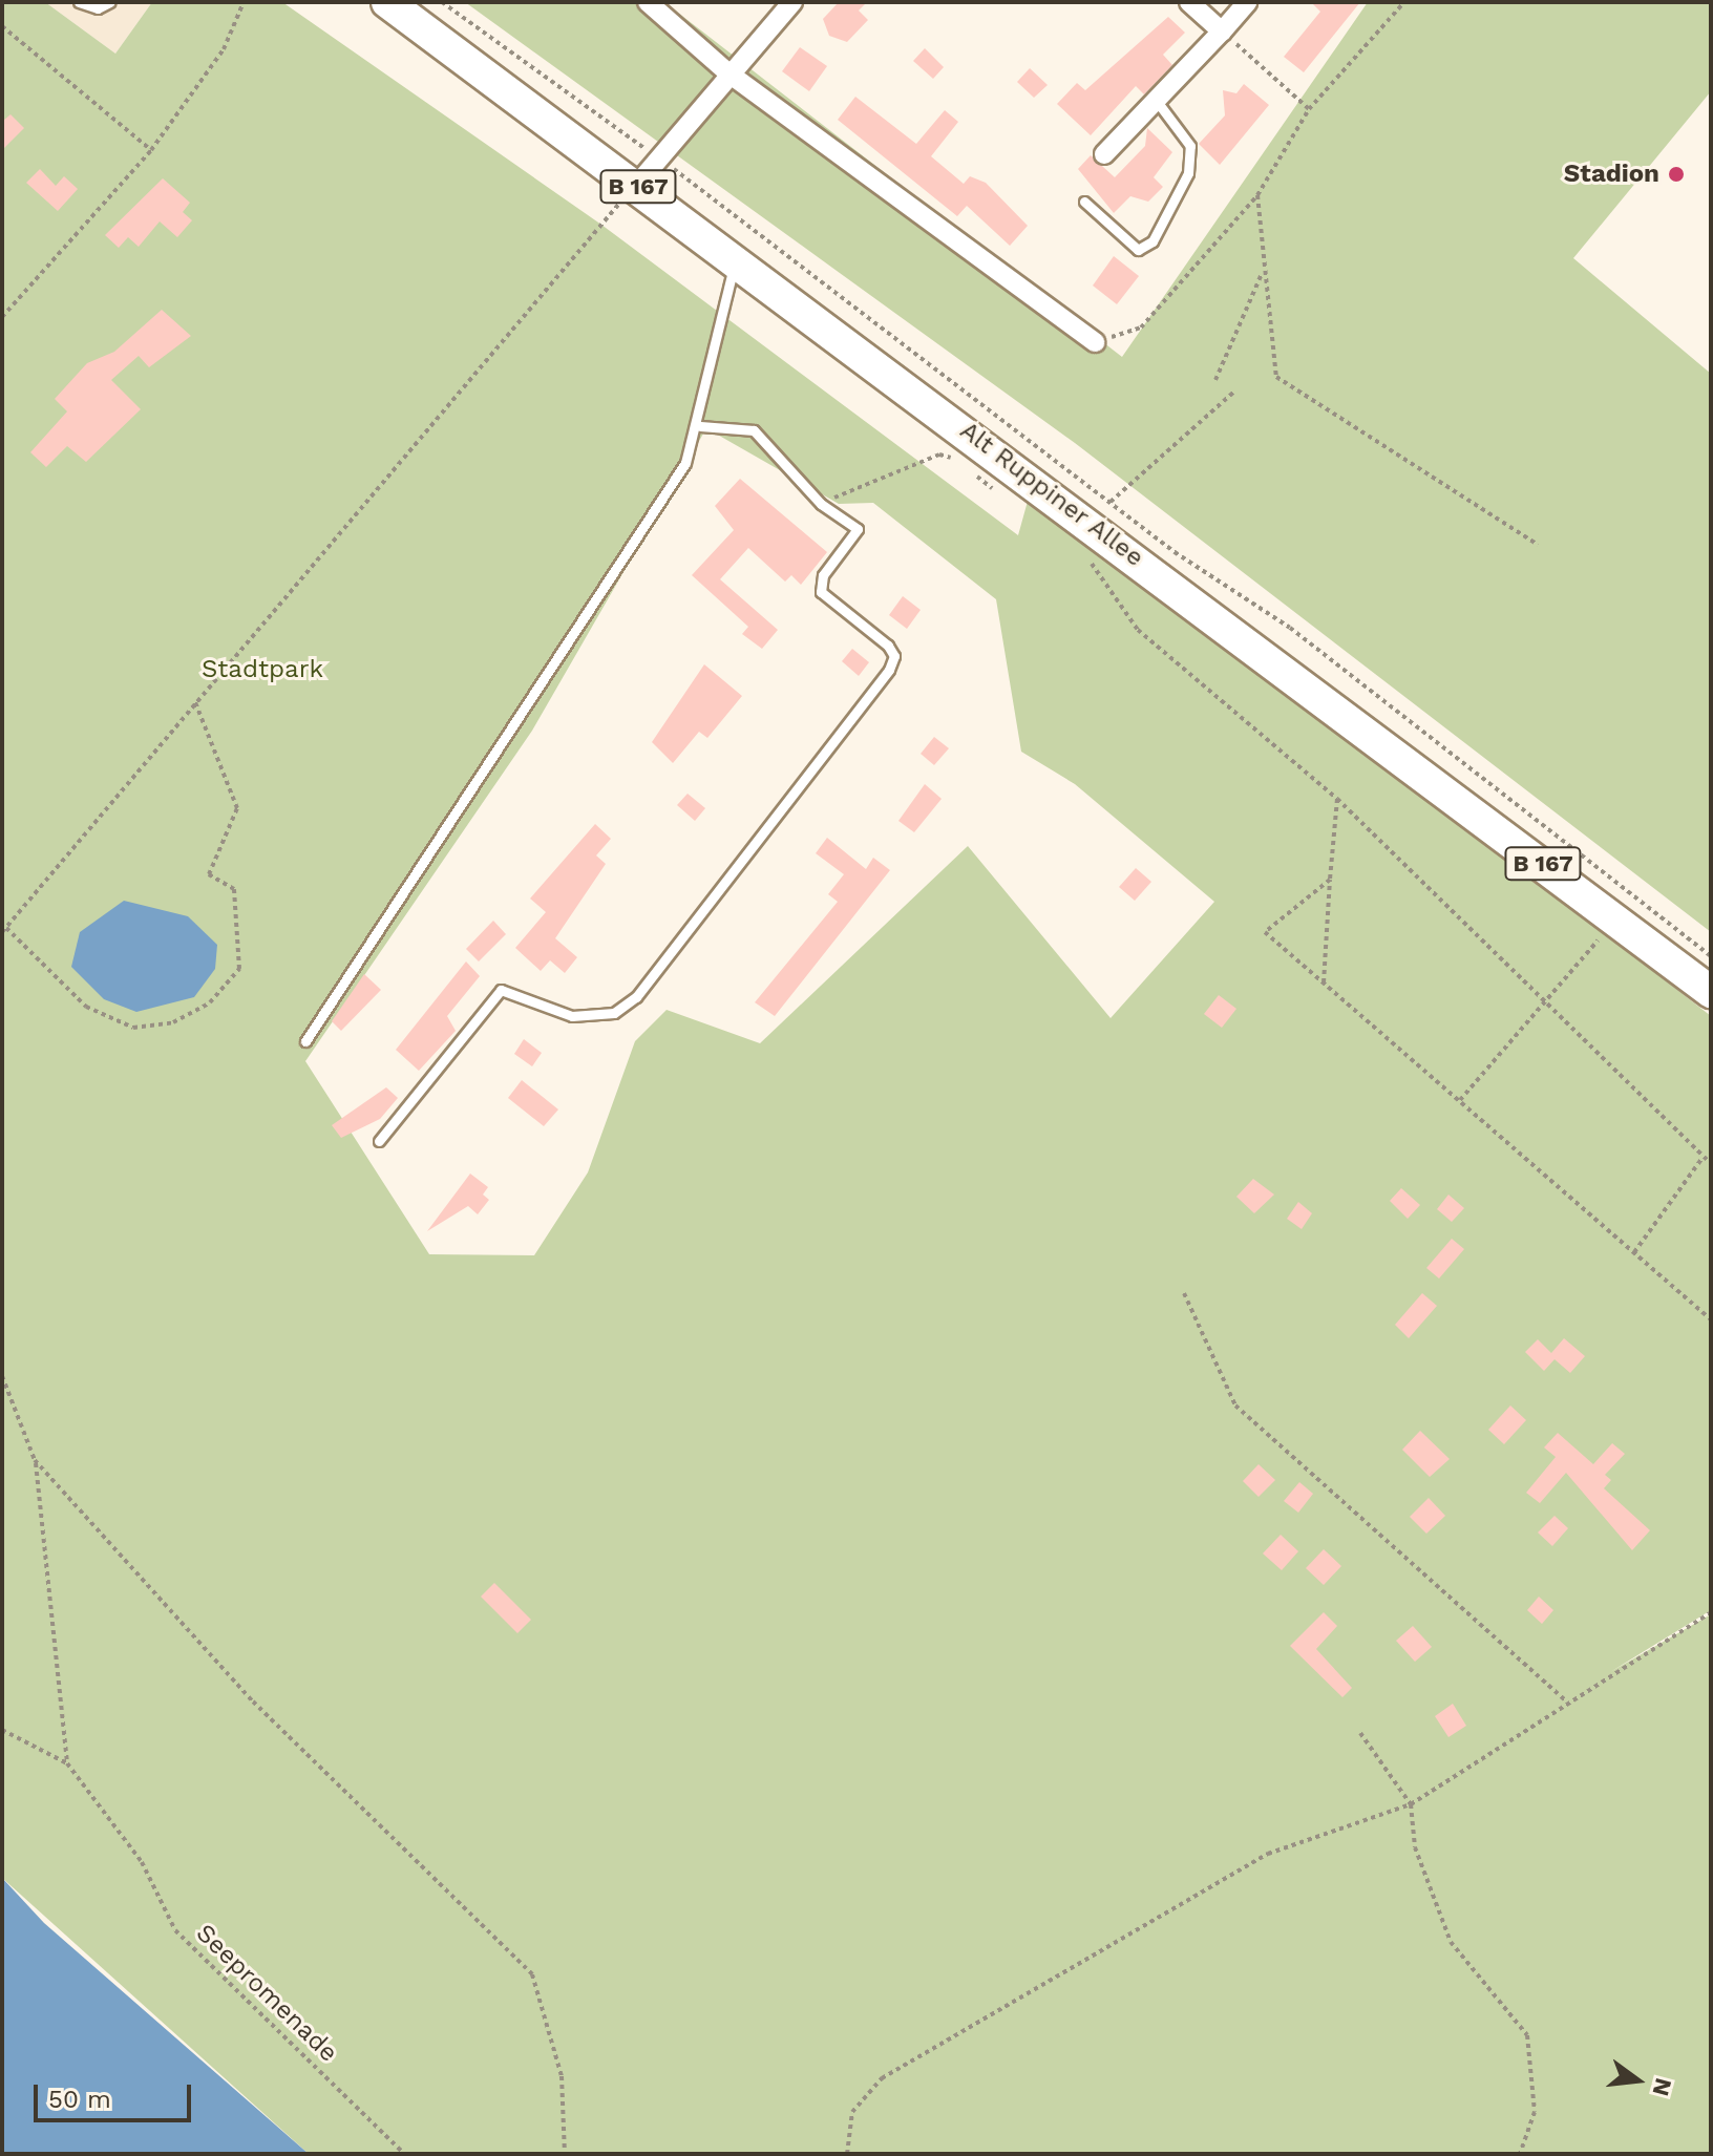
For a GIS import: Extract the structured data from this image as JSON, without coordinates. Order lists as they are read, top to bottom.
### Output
{
  "streets": {
    "main road": ["B 167", "Alt Ruppiner Allee"],
    "path": ["Seepromenade"]
  },
  "parks": ["Stadtpark"],
  "places": ["Stadion"],
  "scale_bar": "50 m",
  "north": "right"
}
